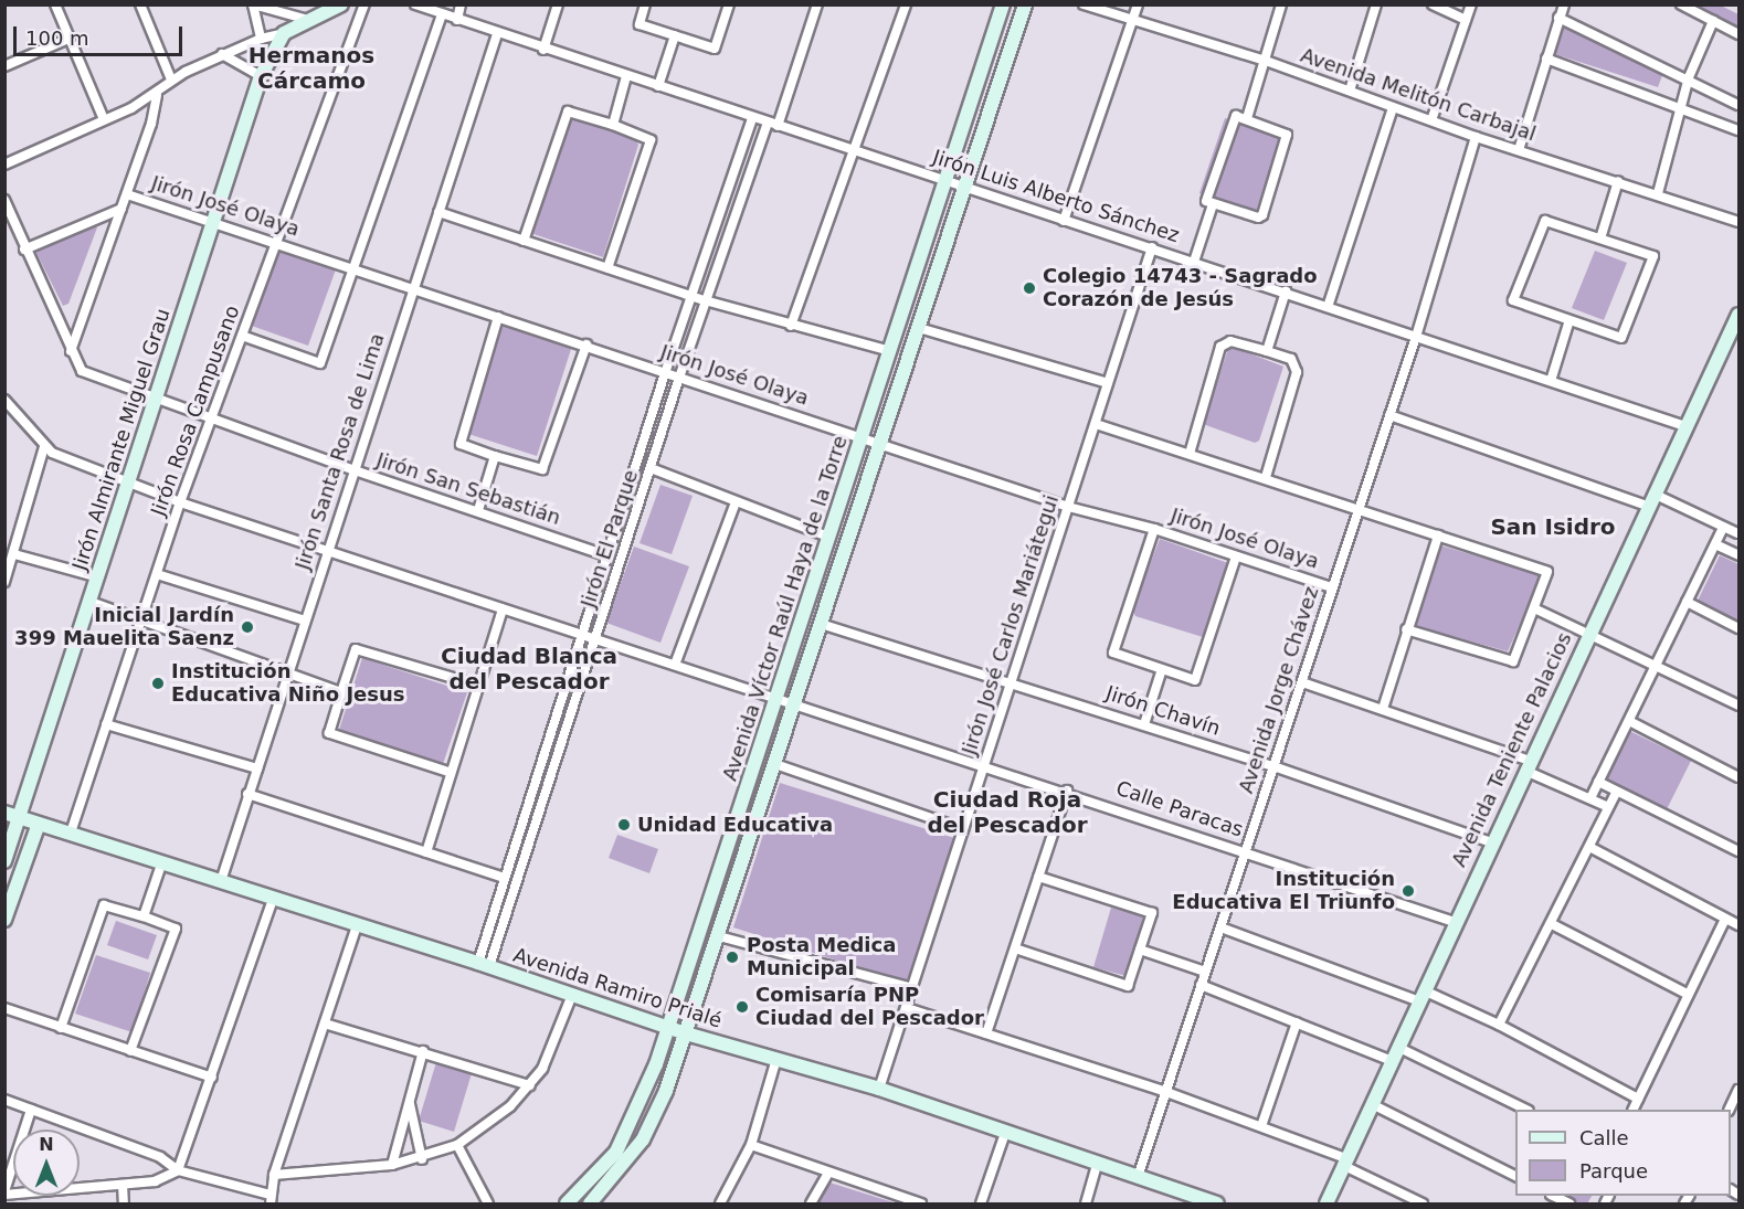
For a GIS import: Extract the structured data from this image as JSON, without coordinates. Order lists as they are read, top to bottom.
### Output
{
  "streets": {
    "street": [
      "Avenida Melitón Carbajal",
      "Jirón Luis Alberto Sánchez",
      "Jirón José Olaya",
      "Jirón Rosa Campusano",
      "Jirón Almirante Miguel Grau",
      "Jirón Santa Rosa de Lima",
      "Jirón San Sebastián",
      "Jirón El Parque",
      "Avenida Víctor Raúl Haya de la Torre",
      "Jirón José Carlos Mariátegui",
      "Avenida Jorge Chávez",
      "Jirón Chavín",
      "Avenida Teniente Palacios",
      "Calle Paracas",
      "Avenida Ramiro Prialé"
    ]
  },
  "crossings": [
    ["Avenida Melitón Carbajal", "Avenida Jorge Chávez"],
    ["Jirón Luis Alberto Sánchez", "Jirón Santa Rosa de Lima"],
    ["Jirón Luis Alberto Sánchez", "Jirón El Parque"],
    ["Jirón Luis Alberto Sánchez", "Avenida Víctor Raúl Haya de la Torre"],
    ["Jirón Luis Alberto Sánchez", "Jirón José Carlos Mariátegui"],
    ["Jirón Luis Alberto Sánchez", "Avenida Jorge Chávez"],
    ["Jirón Luis Alberto Sánchez", "Avenida Teniente Palacios"],
    ["Jirón José Olaya", "Jirón Rosa Campusano"],
    ["Jirón José Olaya", "Jirón Almirante Miguel Grau"],
    ["Jirón José Olaya", "Jirón Santa Rosa de Lima"],
    ["Jirón José Olaya", "Jirón El Parque"],
    ["Jirón José Olaya", "Avenida Víctor Raúl Haya de la Torre"],
    ["Jirón José Olaya", "Jirón José Carlos Mariátegui"],
    ["Jirón José Olaya", "Avenida Jorge Chávez"],
    ["Jirón Rosa Campusano", "Jirón San Sebastián"],
    ["Jirón Rosa Campusano", "Calle Paracas"],
    ["Jirón Rosa Campusano", "Avenida Ramiro Prialé"],
    ["Jirón Almirante Miguel Grau", "Jirón San Sebastián"],
    ["Jirón Almirante Miguel Grau", "Calle Paracas"],
    ["Jirón Almirante Miguel Grau", "Avenida Ramiro Prialé"],
    ["Jirón Santa Rosa de Lima", "Jirón San Sebastián"],
    ["Jirón Santa Rosa de Lima", "Calle Paracas"],
    ["Jirón Santa Rosa de Lima", "Avenida Ramiro Prialé"],
    ["Jirón San Sebastián", "Jirón El Parque"],
    ["Jirón El Parque", "Calle Paracas"],
    ["Jirón El Parque", "Avenida Ramiro Prialé"],
    ["Avenida Víctor Raúl Haya de la Torre", "Jirón Chavín"],
    ["Avenida Víctor Raúl Haya de la Torre", "Calle Paracas"],
    ["Avenida Víctor Raúl Haya de la Torre", "Avenida Ramiro Prialé"],
    ["Jirón José Carlos Mariátegui", "Jirón Chavín"],
    ["Jirón José Carlos Mariátegui", "Calle Paracas"],
    ["Jirón José Carlos Mariátegui", "Avenida Ramiro Prialé"],
    ["Avenida Jorge Chávez", "Jirón Chavín"],
    ["Avenida Jorge Chávez", "Calle Paracas"],
    ["Avenida Jorge Chávez", "Avenida Ramiro Prialé"],
    ["Jirón Chavín", "Avenida Teniente Palacios"],
    ["Avenida Teniente Palacios", "Calle Paracas"]
  ],
  "districts": [
    "Hermanos Cárcamo",
    "San Isidro",
    "Ciudad Blanca del Pescador",
    "Ciudad Roja del Pescador"
  ],
  "places": [
    "Colegio 14743 - Sagrado Corazón de Jesús",
    "Inicial Jardín 399 Mauelita Saenz",
    "Institución Educativa Niño Jesus",
    "Unidad Educativa",
    "Institución Educativa El Triunfo",
    "Posta Medica Municipal",
    "Comisaría PNP Ciudad del Pescador"
  ],
  "legend": ["Calle", "Parque"],
  "scale_bar": "100 m",
  "north": "top"
}
